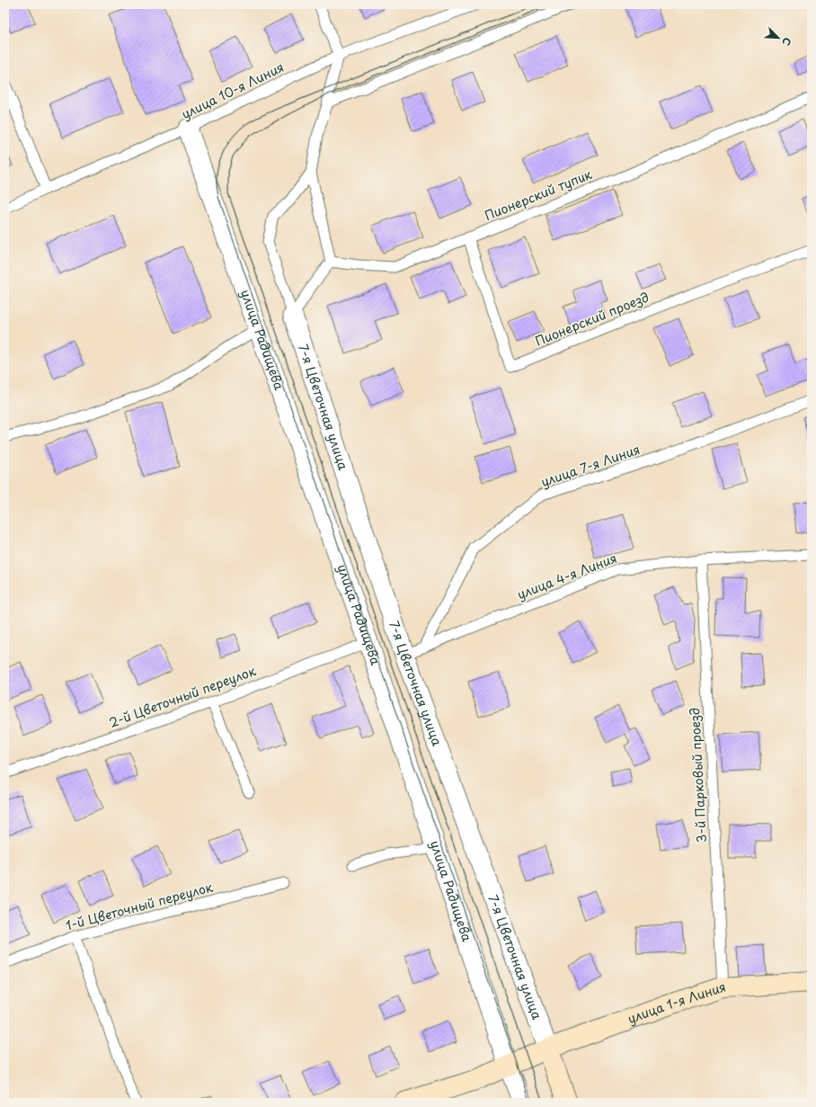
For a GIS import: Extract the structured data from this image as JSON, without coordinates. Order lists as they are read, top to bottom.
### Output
{
  "streets": {
    "main road": ["улица 1-я Линия"],
    "street": ["улица Радищева", "7-я Цветочная улица"],
    "lane": [
      "улица 10-я Линия",
      "Пионерский тупик",
      "Пионерский проезд",
      "улица 7-я Линия",
      "улица 4-я Линия",
      "2-й Цветочный переулок",
      "3-й Парковый проезд",
      "1-й Цветочный переулок"
    ]
  },
  "crossings": [
    ["улица 10-я Линия", "улица Радищева"],
    ["Пионерский тупик", "Пионерский проезд"],
    ["улица Радищева", "2-й Цветочный переулок"],
    ["улица Радищева", "улица 1-я Линия"],
    ["7-я Цветочная улица", "улица 4-я Линия"],
    ["7-я Цветочная улица", "улица 1-я Линия"],
    ["улица 7-я Линия", "улица 4-я Линия"],
    ["улица 4-я Линия", "3-й Парковый проезд"],
    ["3-й Парковый проезд", "улица 1-я Линия"]
  ],
  "north": "bottom right"
}
